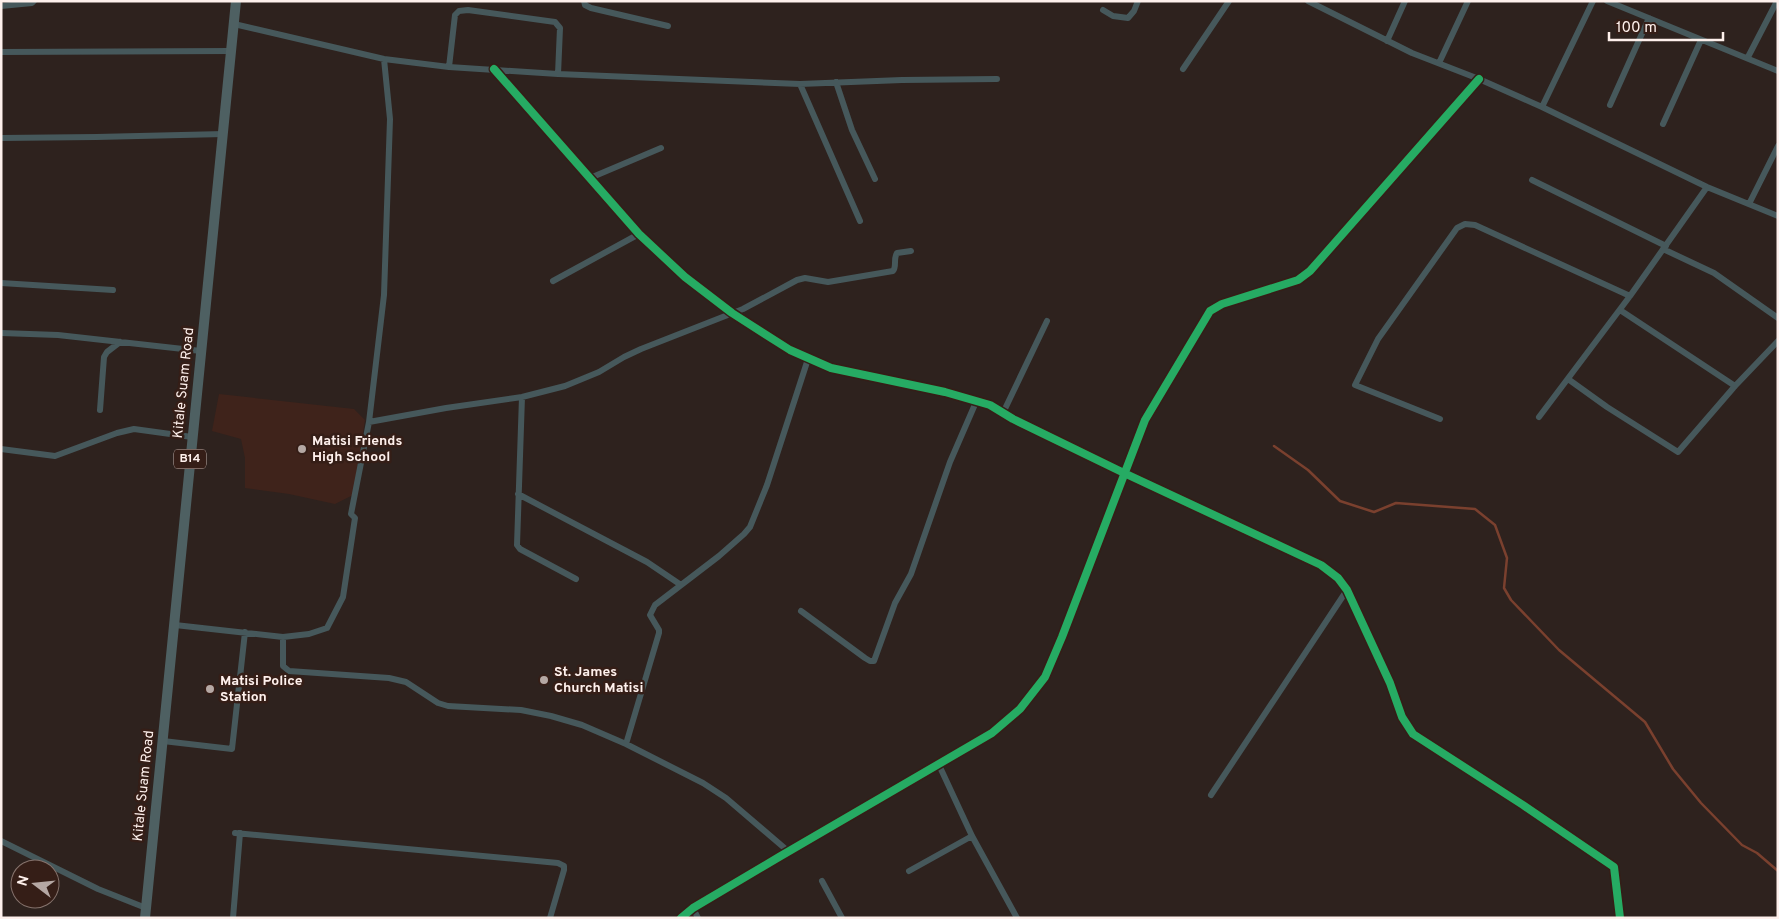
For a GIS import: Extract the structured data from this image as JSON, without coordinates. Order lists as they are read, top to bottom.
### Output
{
  "streets": {
    "highway": ["Kitale Suam Road", "B14"]
  },
  "places": ["Matisi Friends High School", "St. James Church Matisi", "Matisi Police Station"],
  "scale_bar": "100 m",
  "north": "left"
}
